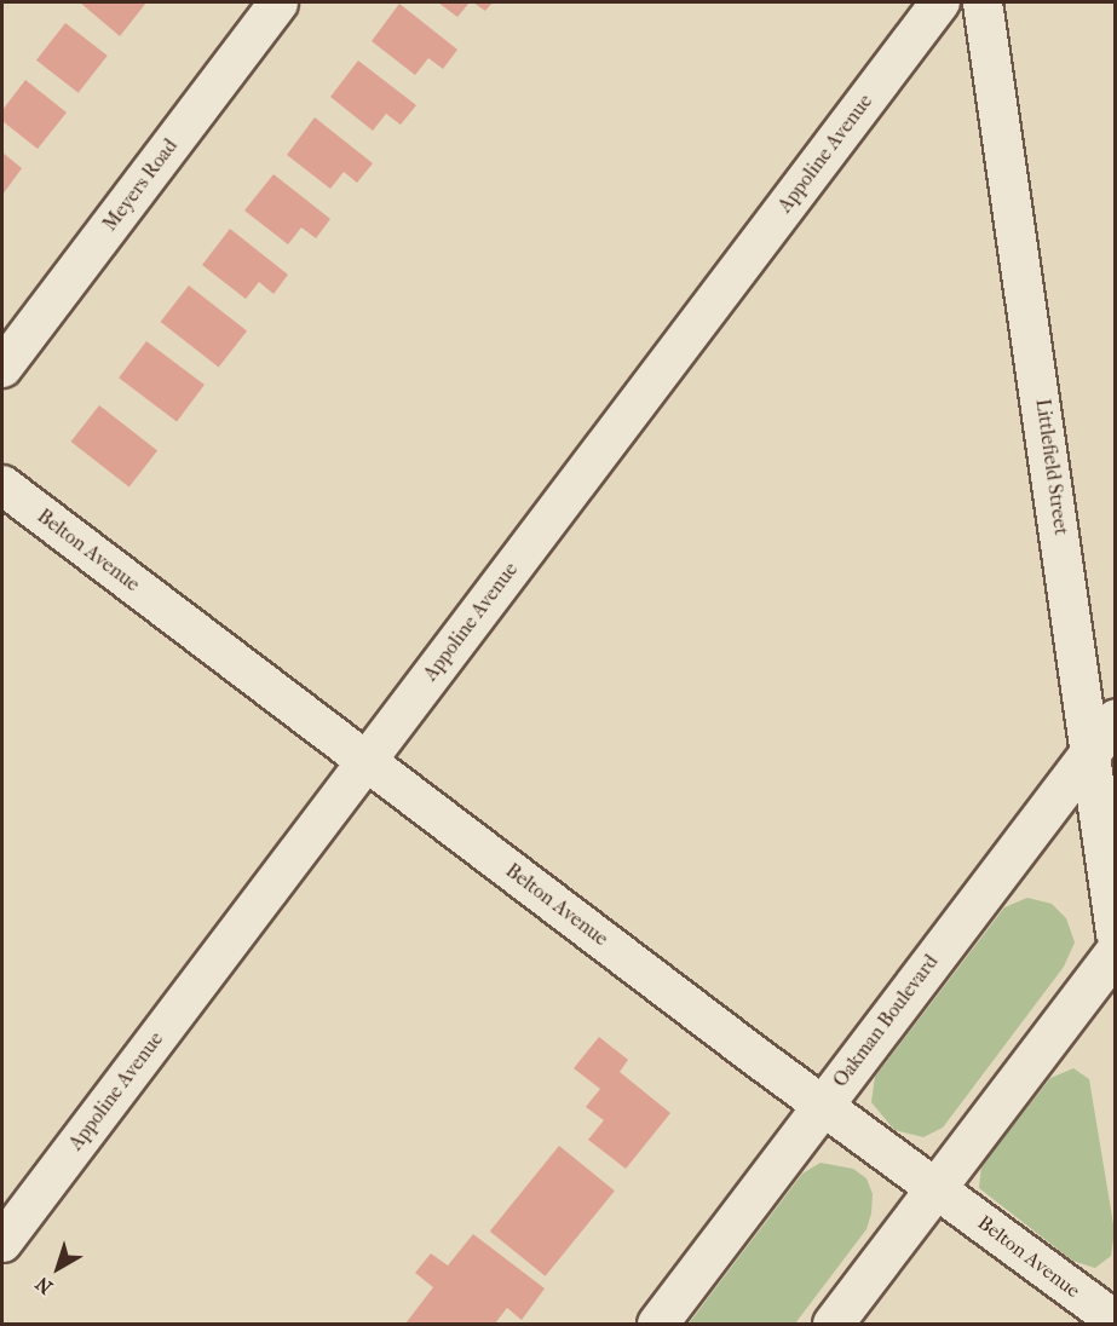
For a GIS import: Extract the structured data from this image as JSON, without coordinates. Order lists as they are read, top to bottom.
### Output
{
  "streets": {
    "street": [
      "Appoline Avenue",
      "Meyers Road",
      "Littlefield Street",
      "Belton Avenue",
      "Oakman Boulevard"
    ]
  },
  "crossings": [
    ["Appoline Avenue", "Belton Avenue"],
    ["Littlefield Street", "Oakman Boulevard"],
    ["Belton Avenue", "Oakman Boulevard"]
  ],
  "north": "bottom left"
}
